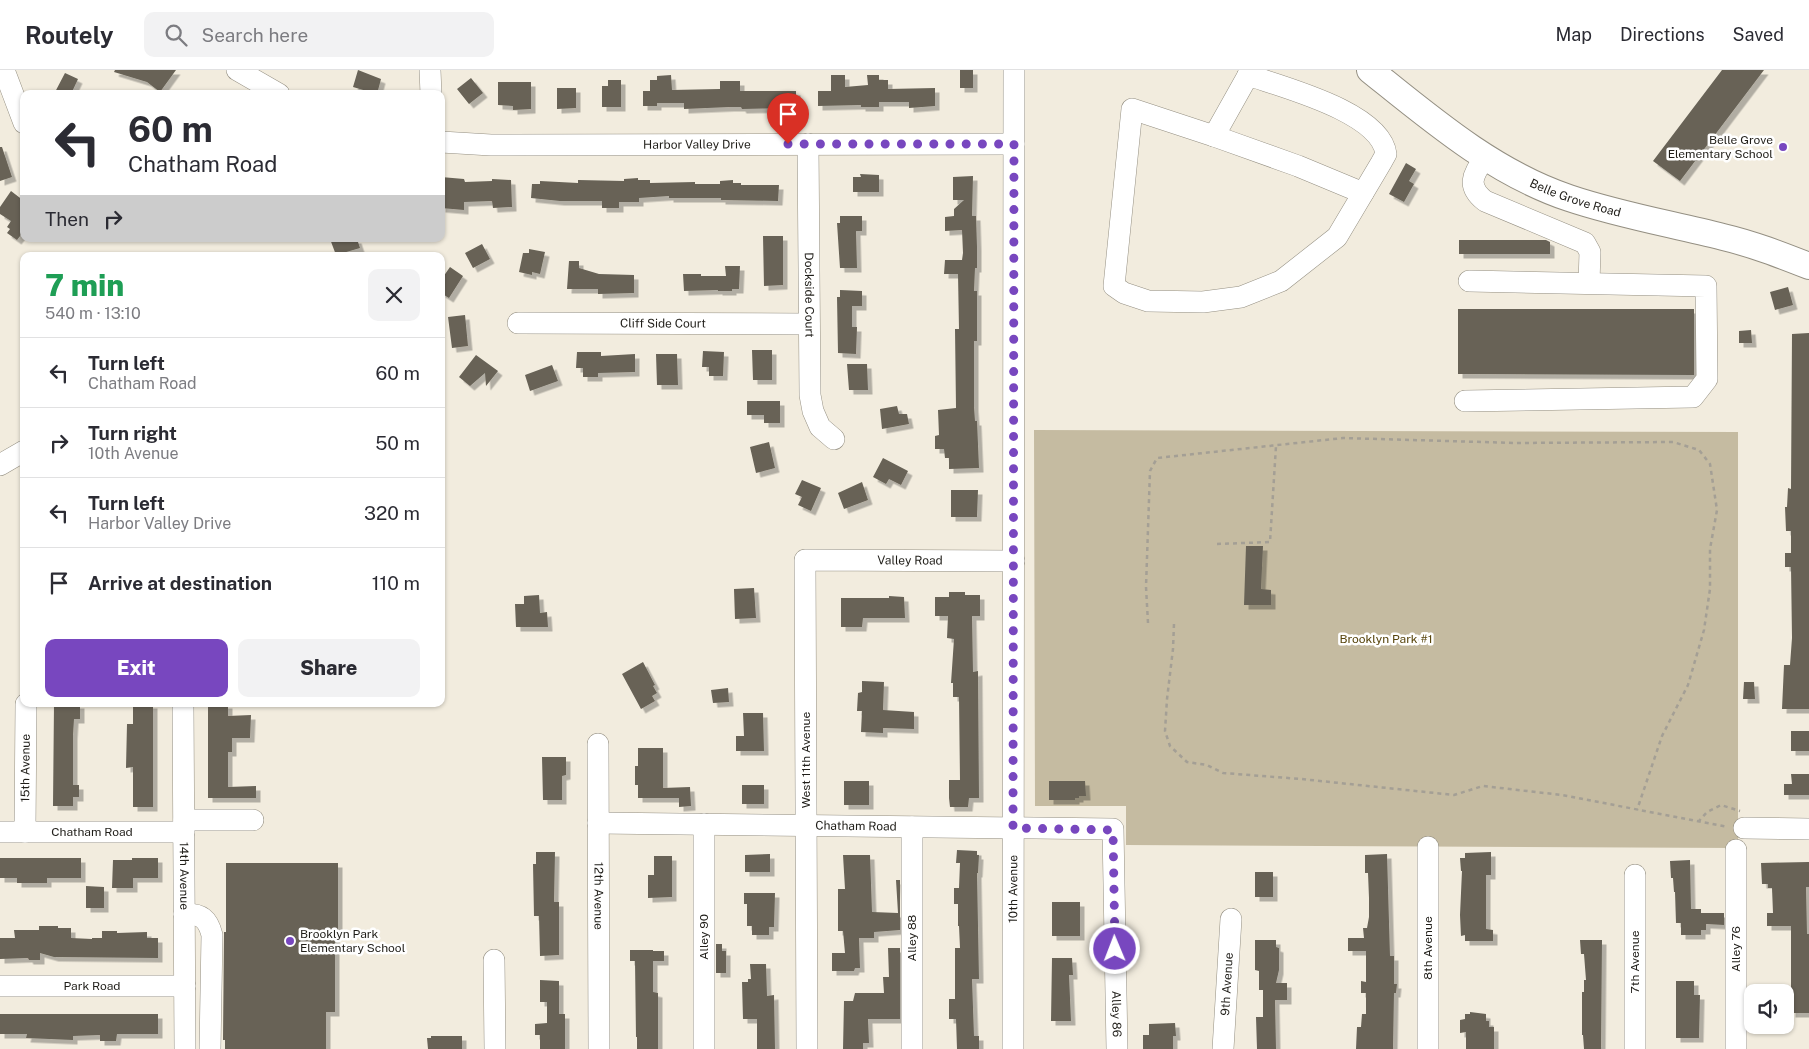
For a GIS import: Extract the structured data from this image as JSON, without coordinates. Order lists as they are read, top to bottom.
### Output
{
  "streets": {
    "main road": ["Belle Grove Road"],
    "street": [
      "Harbor Valley Drive",
      "Dockside Court",
      "Cliff Side Court",
      "Valley Road",
      "West 11th Avenue",
      "15th Avenue",
      "Chatham Road",
      "14th Avenue",
      "10th Avenue",
      "12th Avenue",
      "Alley 90",
      "Alley 88",
      "8th Avenue",
      "Alley 76",
      "7th Avenue",
      "9th Avenue",
      "Park Road",
      "Alley 86"
    ]
  },
  "crossings": [
    ["Harbor Valley Drive", "Dockside Court"],
    ["Harbor Valley Drive", "10th Avenue"],
    ["Dockside Court", "Cliff Side Court"],
    ["Valley Road", "West 11th Avenue"],
    ["Valley Road", "10th Avenue"],
    ["West 11th Avenue", "Chatham Road"],
    ["15th Avenue", "Chatham Road"],
    ["Chatham Road", "14th Avenue"],
    ["Chatham Road", "10th Avenue"],
    ["Chatham Road", "12th Avenue"],
    ["Chatham Road", "Alley 90"],
    ["Chatham Road", "Alley 88"],
    ["Chatham Road", "Alley 86"],
    ["14th Avenue", "Park Road"]
  ],
  "parks": ["Brooklyn Park #1"],
  "places": ["Belle Grove Elementary School", "Brooklyn Park Elementary School"],
  "page": {
    "header": "Routely",
    "search": "Search here",
    "nav": ["Map", "Directions", "Saved"],
    "turn": ["60 m", "Chatham Road"],
    "then": "Then",
    "heading": ["7 min", "540 m · 13:10"],
    "list": [
      {
        "name": "Turn left",
        "note": "Chatham Road",
        "value": "60 m"
      },
      {
        "name": "Turn right",
        "note": "10th Avenue",
        "value": "50 m"
      },
      {
        "name": "Turn left",
        "note": "Harbor Valley Drive",
        "value": "320 m"
      },
      {
        "name": "Arrive at destination",
        "value": "110 m"
      }
    ],
    "buttons": ["Exit", "Share"]
  }
}
